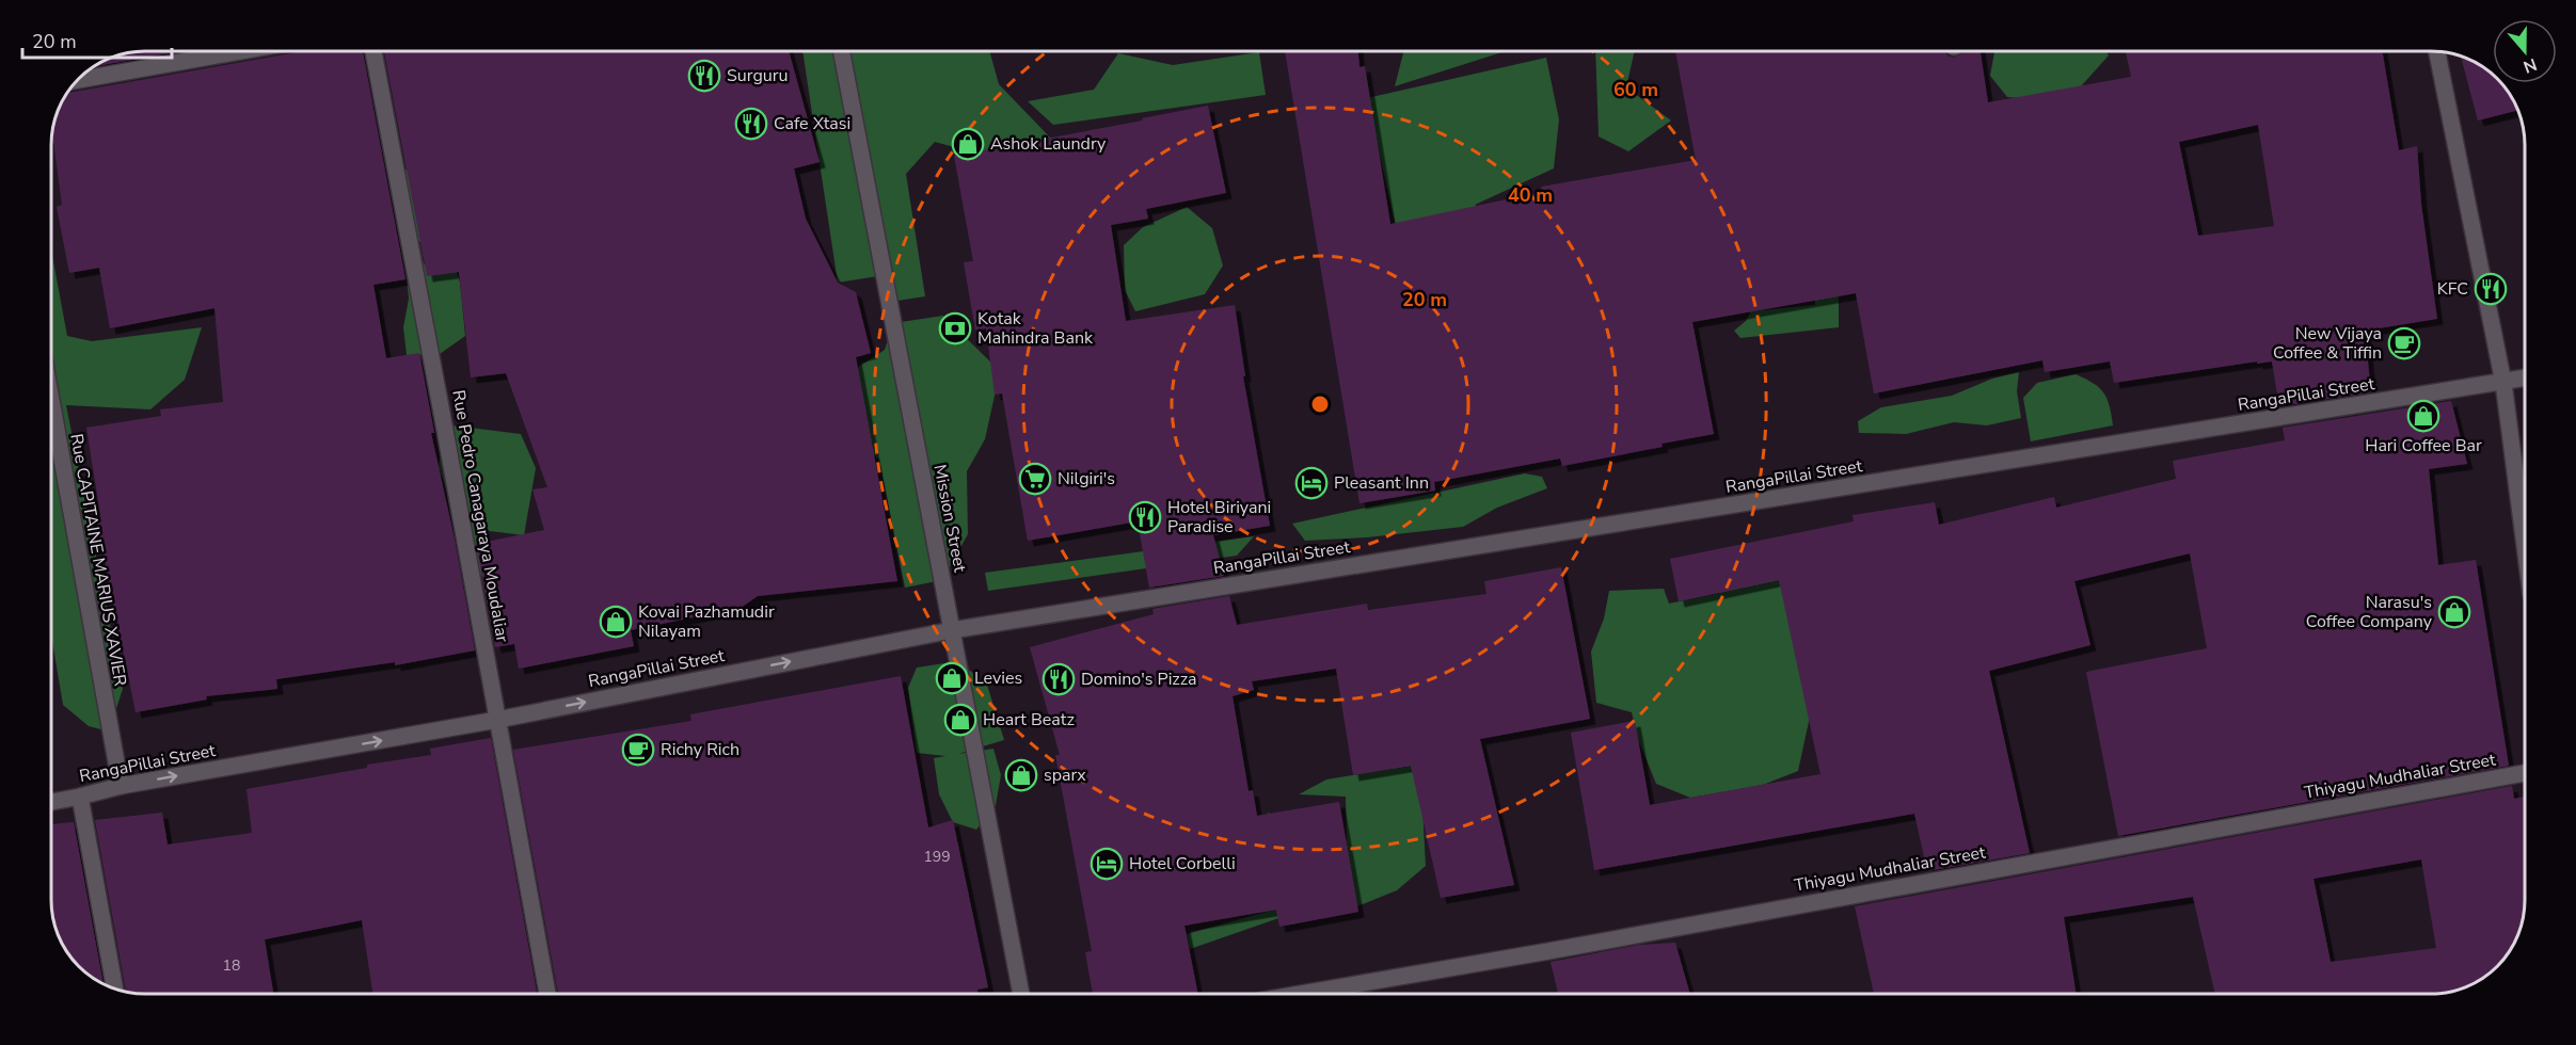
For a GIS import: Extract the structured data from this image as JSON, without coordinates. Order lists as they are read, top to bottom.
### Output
{
  "streets": {
    "street": [
      "RangaPillai Street",
      "Rue Pedro Canagaraya Moudaliar",
      "Mission Street",
      "Rue CAPITAINE MARIUS XAVIER",
      "Thiyagu Mudhaliar Street"
    ]
  },
  "crossings": [
    ["RangaPillai Street", "Rue Pedro Canagaraya Moudaliar"],
    ["RangaPillai Street", "Mission Street"],
    ["RangaPillai Street", "Rue CAPITAINE MARIUS XAVIER"]
  ],
  "places": {
    "restaurant": [
      "Surguru",
      "Cafe Xtasi",
      "KFC",
      "Hotel Biriyani Paradise",
      "Domino's Pizza"
    ],
    "shop": [
      "Ashok Laundry",
      "Hari Coffee Bar",
      "Narasu's Coffee Company",
      "Kovai Pazhamudir Nilayam",
      "Levies",
      "Heart Beatz",
      "sparx"
    ],
    "bank": ["Kotak Mahindra Bank"],
    "cafe": ["New Vijaya Coffee & Tiffin", "Richy Rich"],
    "supermarket": ["Nilgiri's"],
    "hotel": ["Pleasant Inn", "Hotel Corbelli"]
  },
  "house_numbers": ["199", "18"],
  "scale_bar": "20 m",
  "north": "bottom",
  "rings": ["60 m", "40 m", "20 m"]
}
